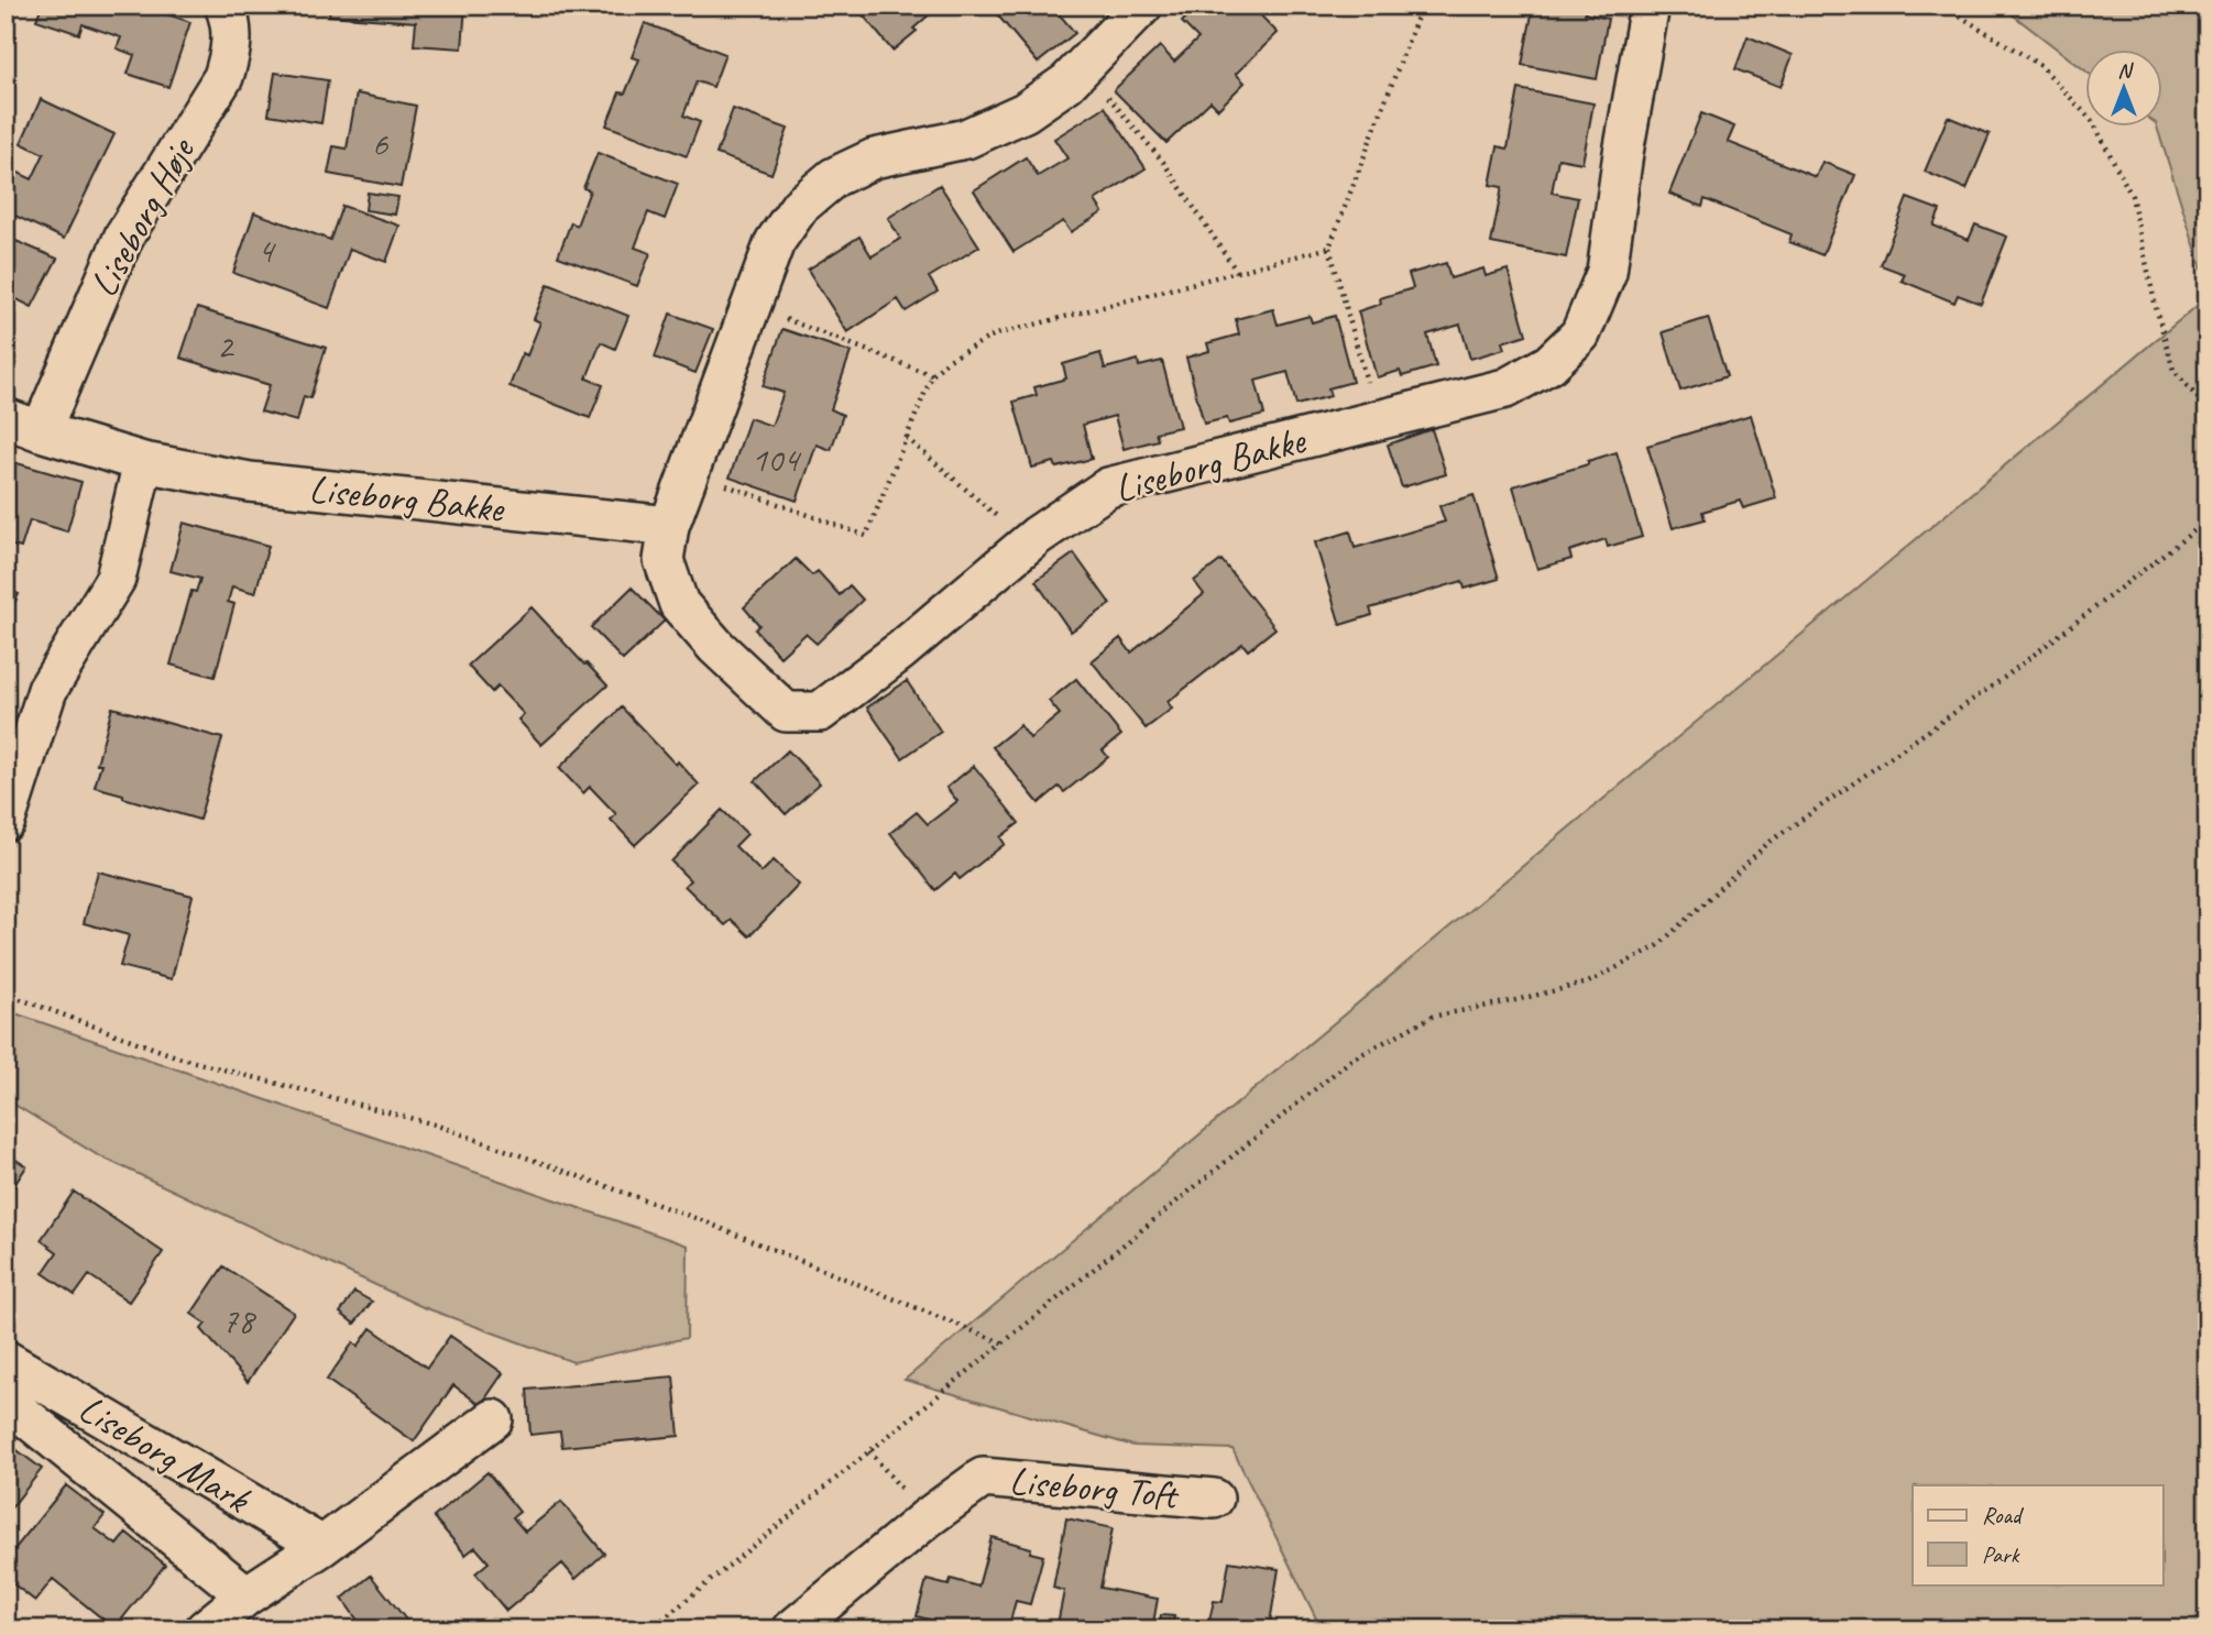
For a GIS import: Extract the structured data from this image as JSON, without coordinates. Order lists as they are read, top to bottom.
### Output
{
  "streets": {
    "street": [
      "Liseborg Høje",
      "Liseborg Bakke",
      "Liseborg Mark",
      "Liseborg Toft"
    ]
  },
  "crossings": [
    ["Liseborg Høje", "Liseborg Bakke"]
  ],
  "house_numbers": [
    "6",
    "4",
    "2",
    "104",
    "78"
  ],
  "legend": ["Road", "Park"],
  "north": "top"
}
